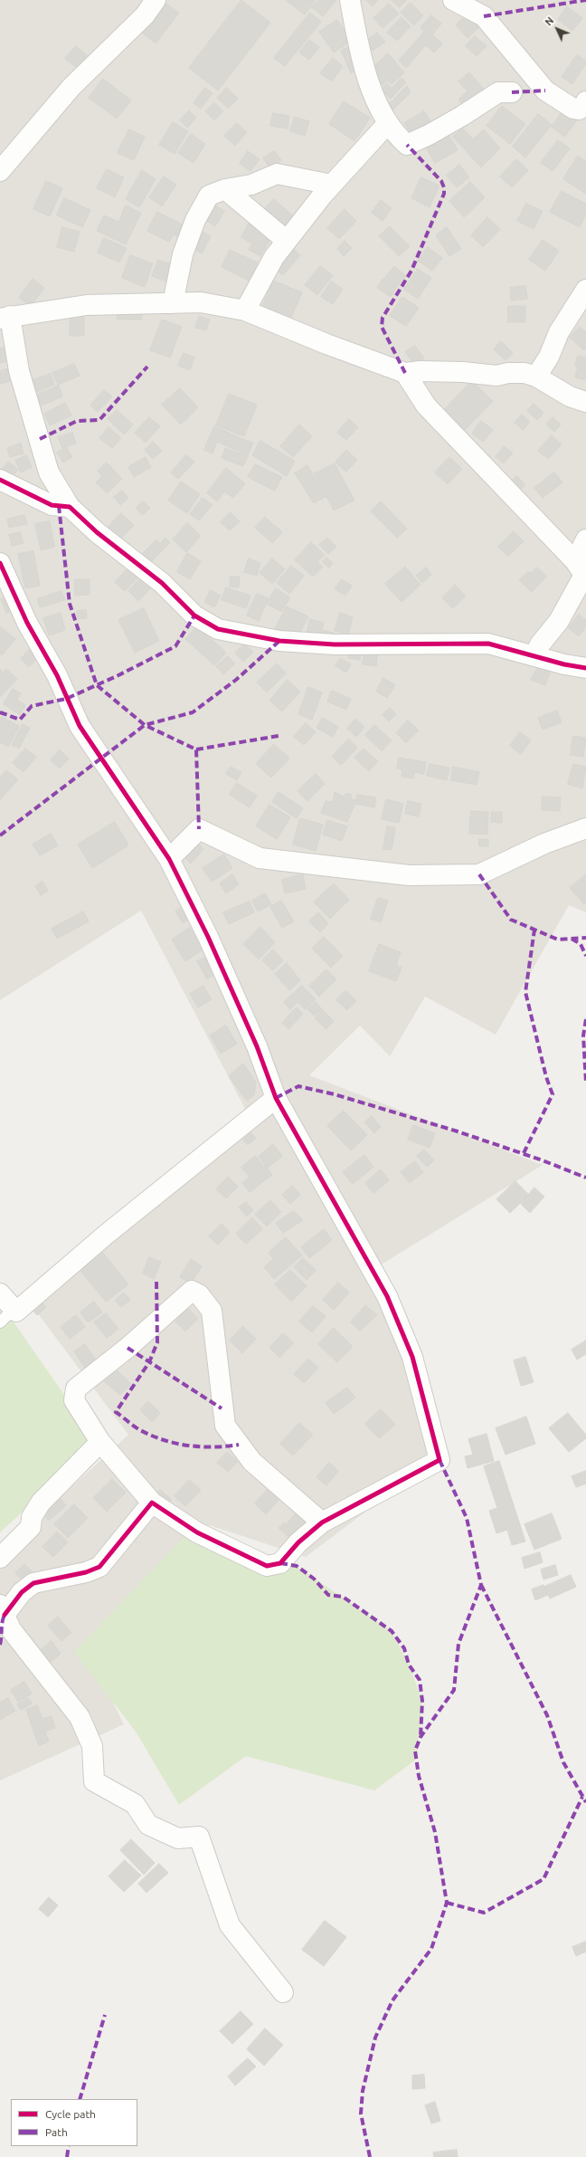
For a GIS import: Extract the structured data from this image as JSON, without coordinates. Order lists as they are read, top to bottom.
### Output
{
  "legend": ["Cycle path", "Path"],
  "north": "top left"
}
